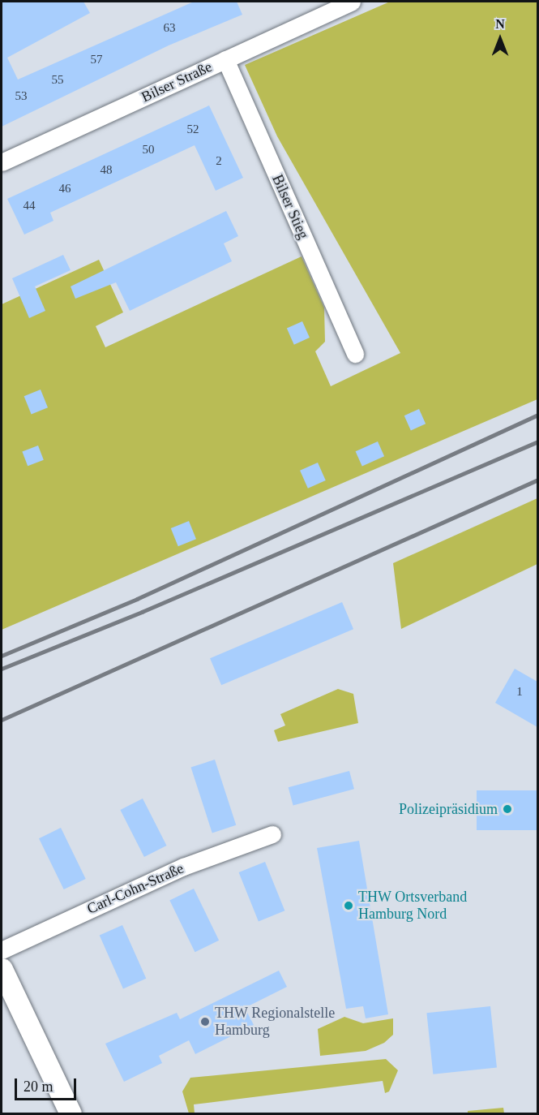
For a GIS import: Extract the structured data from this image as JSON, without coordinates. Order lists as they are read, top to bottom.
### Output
{
  "streets": {
    "street": ["Bilser Straße", "Bilser Stieg", "Carl-Cohn-Straße"]
  },
  "crossings": [
    ["Bilser Straße", "Bilser Stieg"]
  ],
  "places": ["Polizeipräsidium", "THW Ortsverband Hamburg Nord", "THW Regionalstelle Hamburg"],
  "house_numbers": [
    "63",
    "57",
    "55",
    "53",
    "52",
    "50",
    "2",
    "48",
    "46",
    "44",
    "1"
  ],
  "scale_bar": "20 m",
  "north": "top"
}
